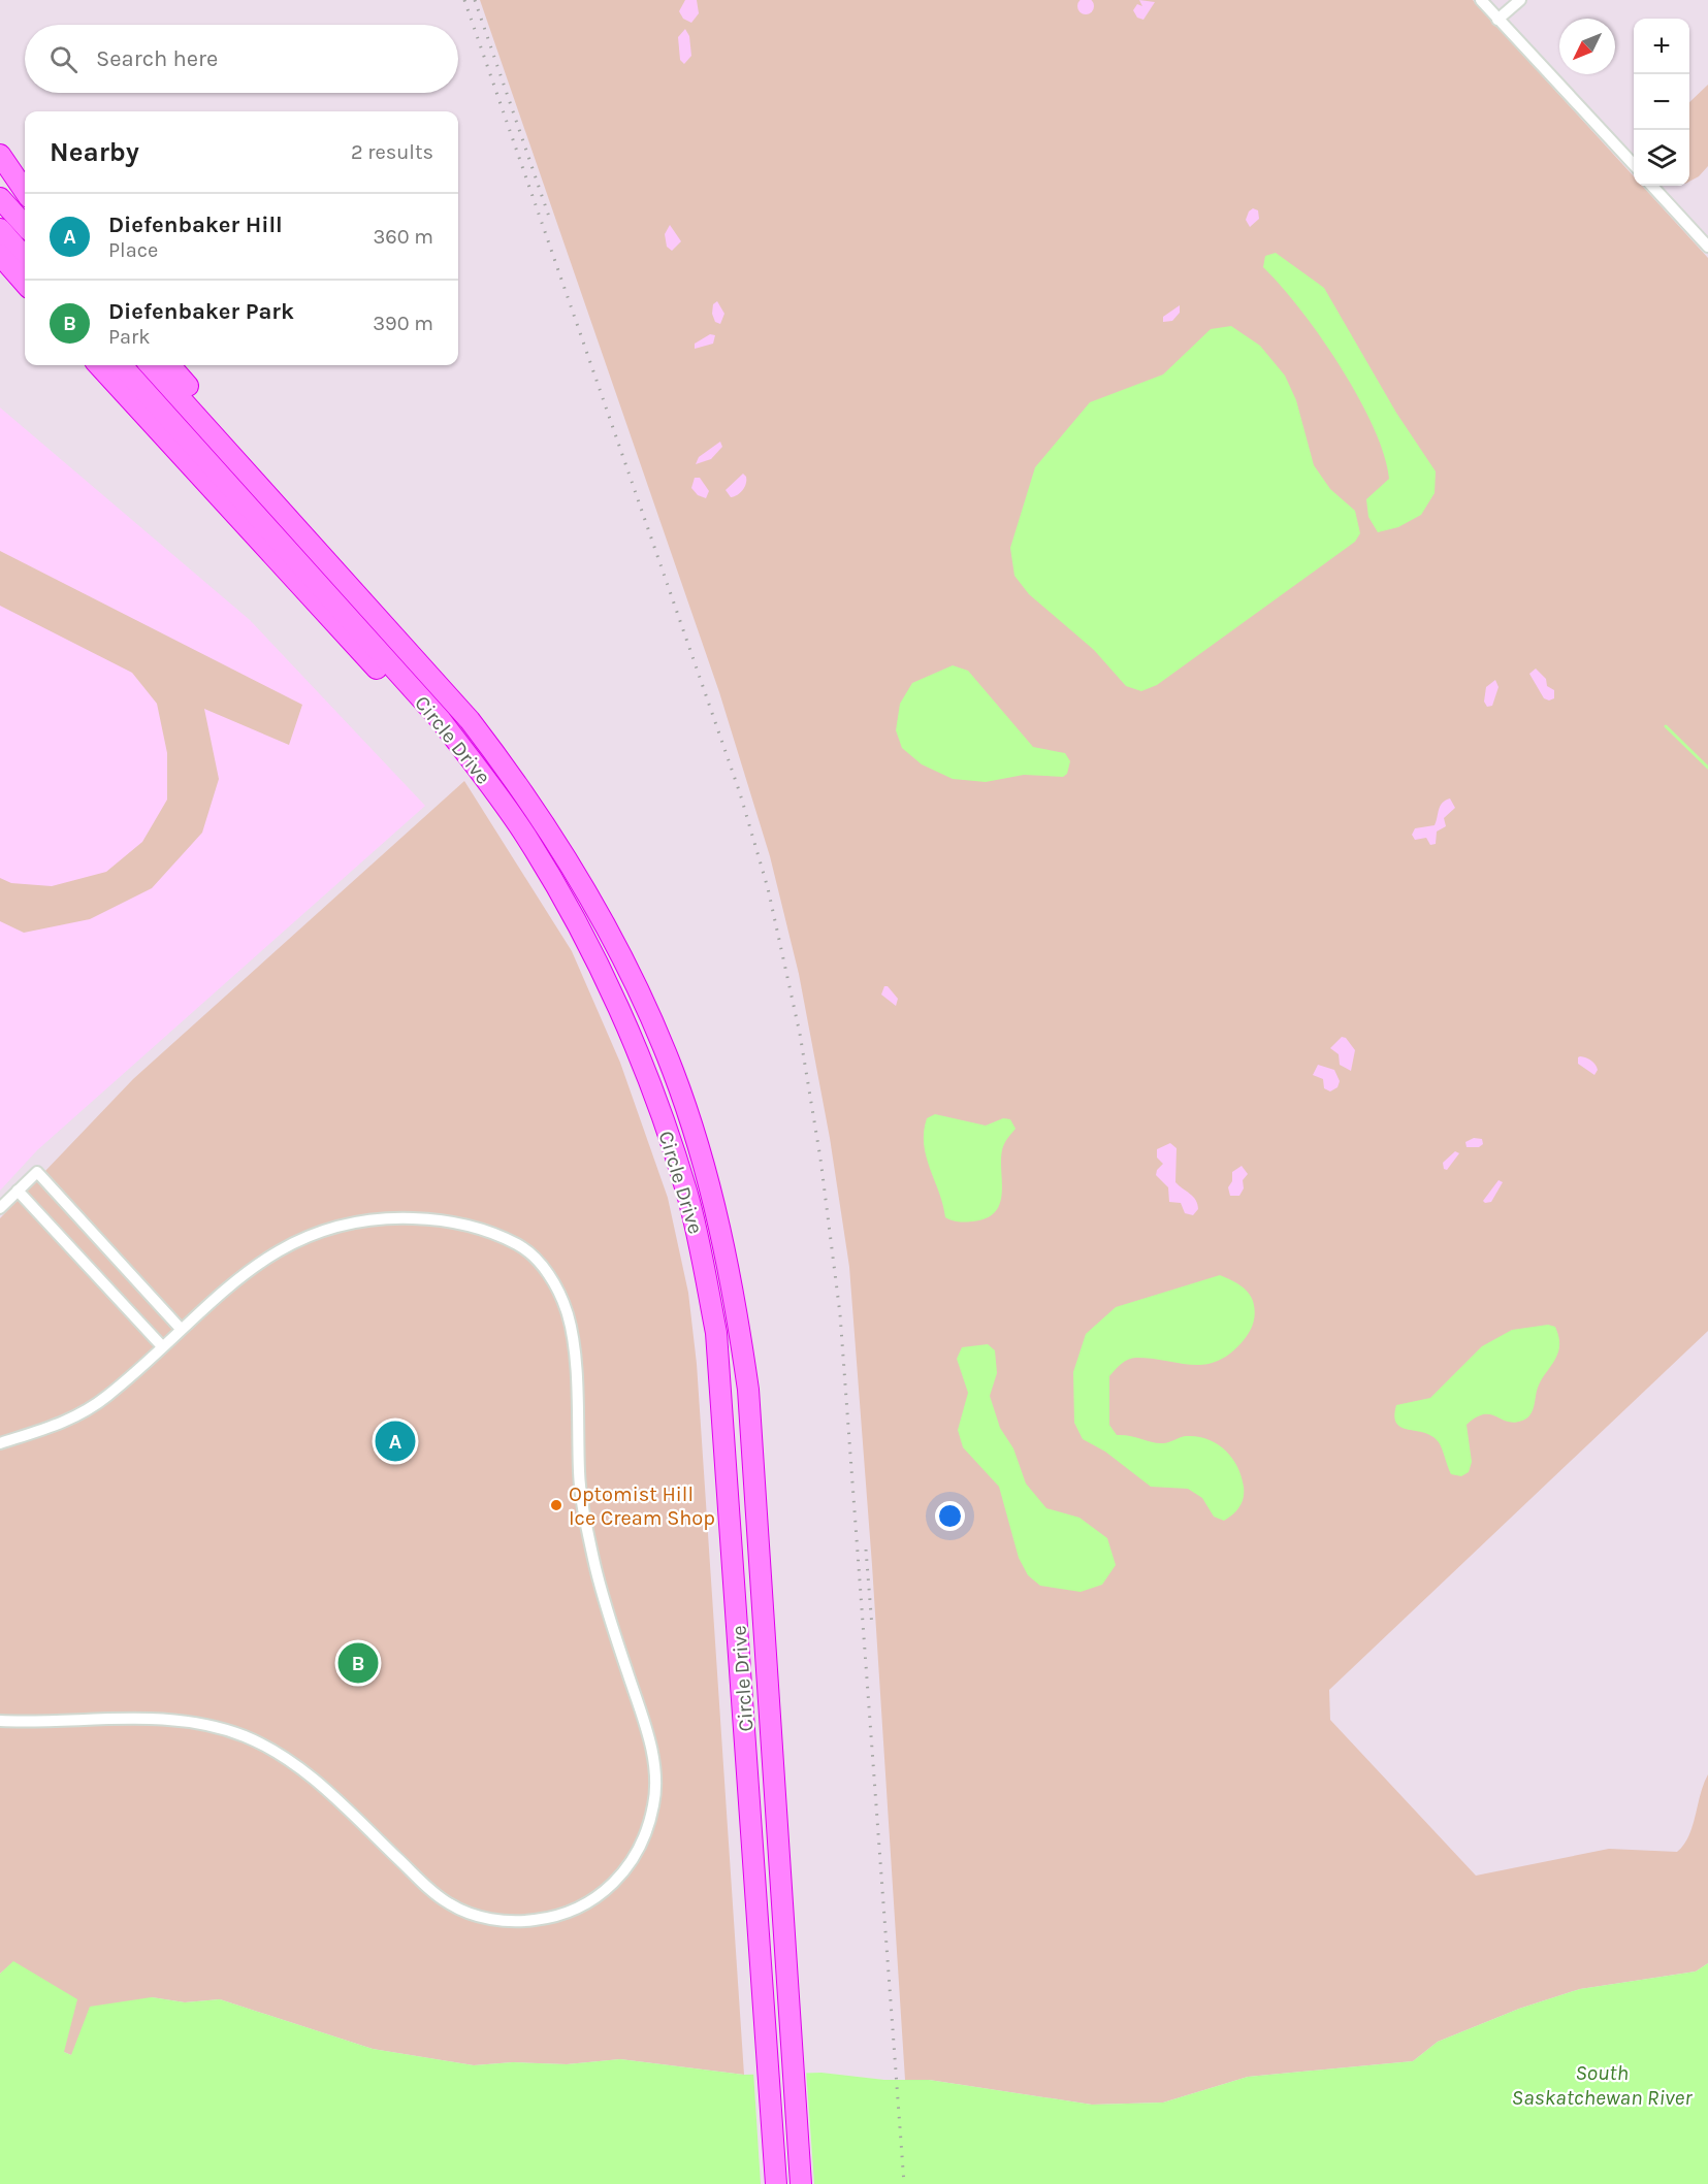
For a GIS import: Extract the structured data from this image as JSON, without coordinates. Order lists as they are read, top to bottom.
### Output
{
  "streets": {
    "highway": ["Circle Drive"]
  },
  "water": ["South Saskatchewan River"],
  "places": ["Optomist Hill Ice Cream Shop"],
  "north": "bottom left",
  "page": {
    "map_buttons": ["+", "−"],
    "search": "Search here",
    "heading": ["Nearby", "2 results"],
    "list": [
      {
        "mark": "A",
        "name": "Diefenbaker Hill",
        "note": "Place",
        "value": "360 m"
      },
      {
        "mark": "B",
        "name": "Diefenbaker Park",
        "note": "Park",
        "value": "390 m"
      }
    ],
    "pins": ["A", "B"]
  }
}
